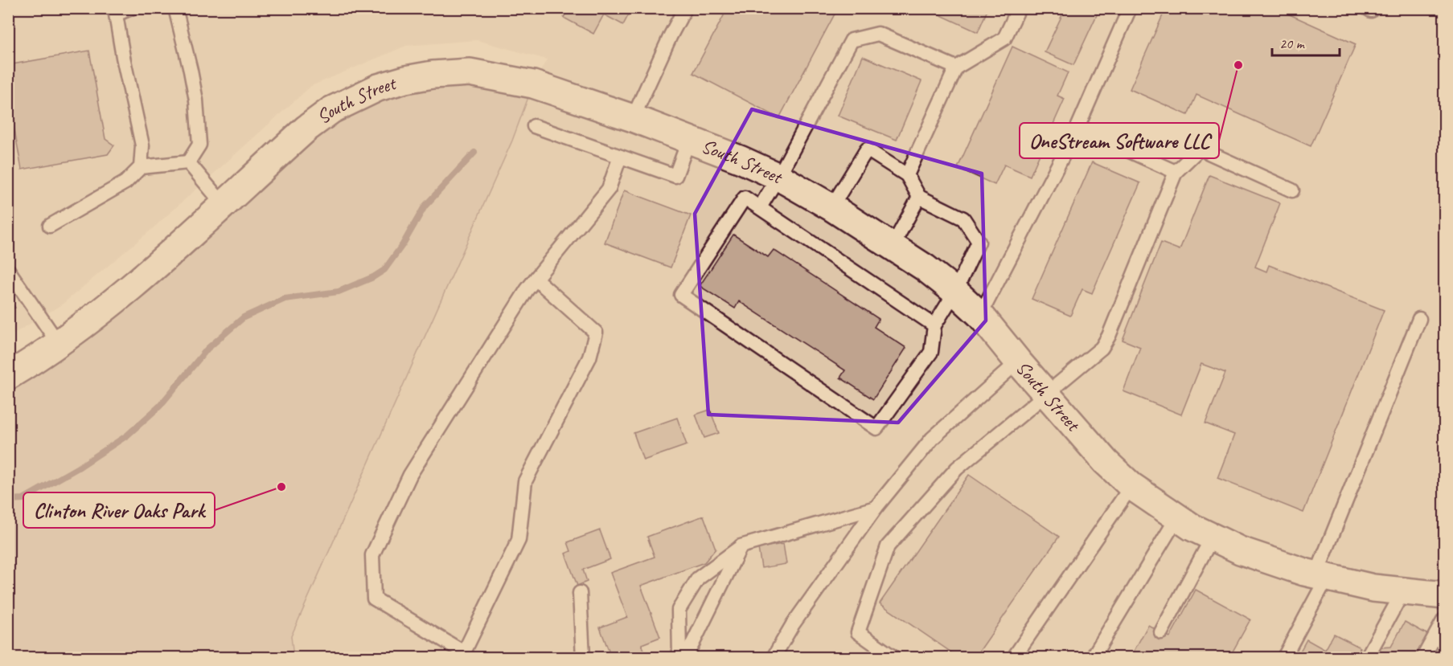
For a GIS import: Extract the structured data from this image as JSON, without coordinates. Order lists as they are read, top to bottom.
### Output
{
  "streets": {
    "street": ["South Street"]
  },
  "places": ["OneStream Software LLC", "Clinton River Oaks Park"],
  "scale_bar": "20 m"
}
